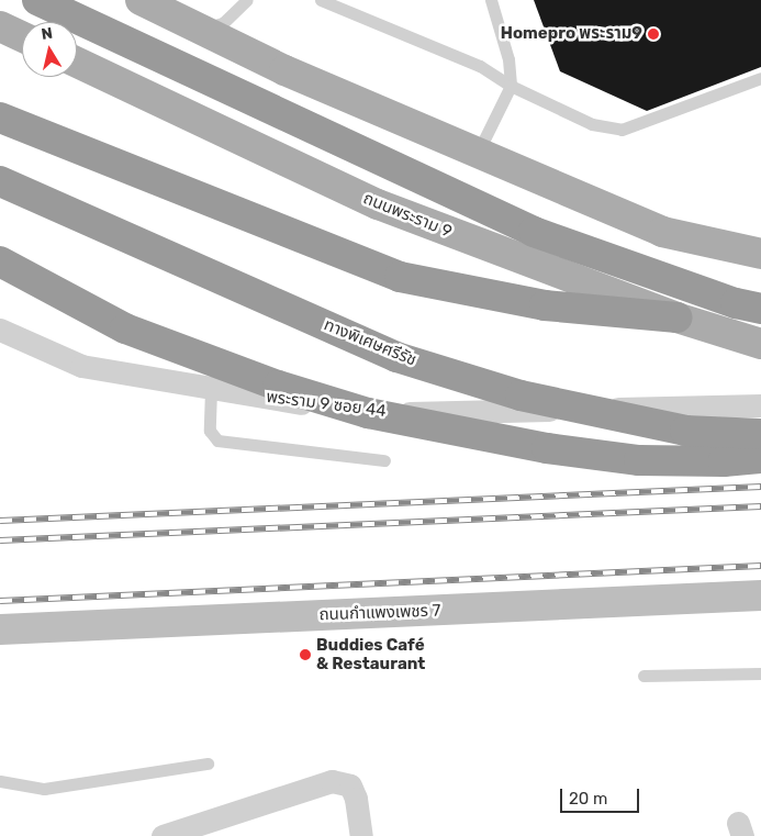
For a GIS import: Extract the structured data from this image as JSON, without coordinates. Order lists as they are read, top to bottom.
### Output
{
  "streets": {
    "highway": ["ทางพิเศษศรีรัช"],
    "main road": ["ถนนพระราม 9"],
    "street": ["พระราม 9 ซอย 44", "ถนนกำแพงเพชร 7"]
  },
  "places": ["Homepro พระราม9", "Buddies Café & Restaurant"],
  "scale_bar": "20 m",
  "north": "top"
}
